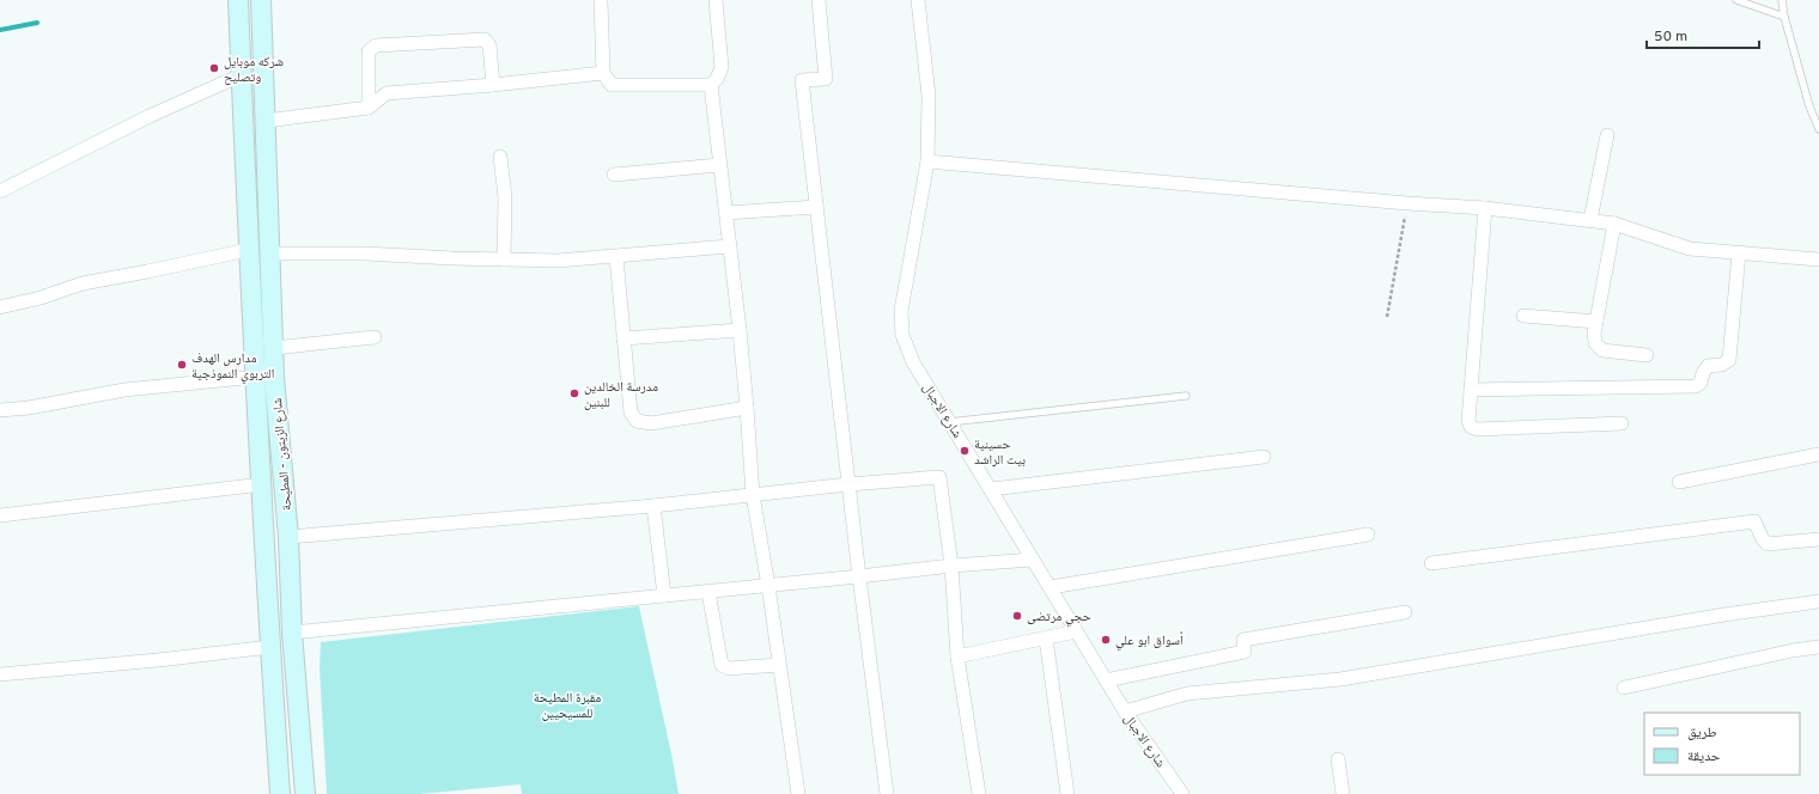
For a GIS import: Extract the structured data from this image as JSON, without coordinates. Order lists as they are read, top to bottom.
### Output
{
  "streets": {
    "main road": ["شارع الزيتون - المطيحة"],
    "street": ["شارع الاجبال"]
  },
  "parks": ["مقبرة المطيحة للمسيحيين"],
  "places": [
    "شركه موبايل وتصليح",
    "مدارس الهدف التربوي النموذجية",
    "مدرسة الخالدين للبنين",
    "حسينية بيت الراشد",
    "حجي مرتضى",
    "أسواق ابو علي"
  ],
  "legend": ["طريق", "حديقة"],
  "scale_bar": "50 m"
}
